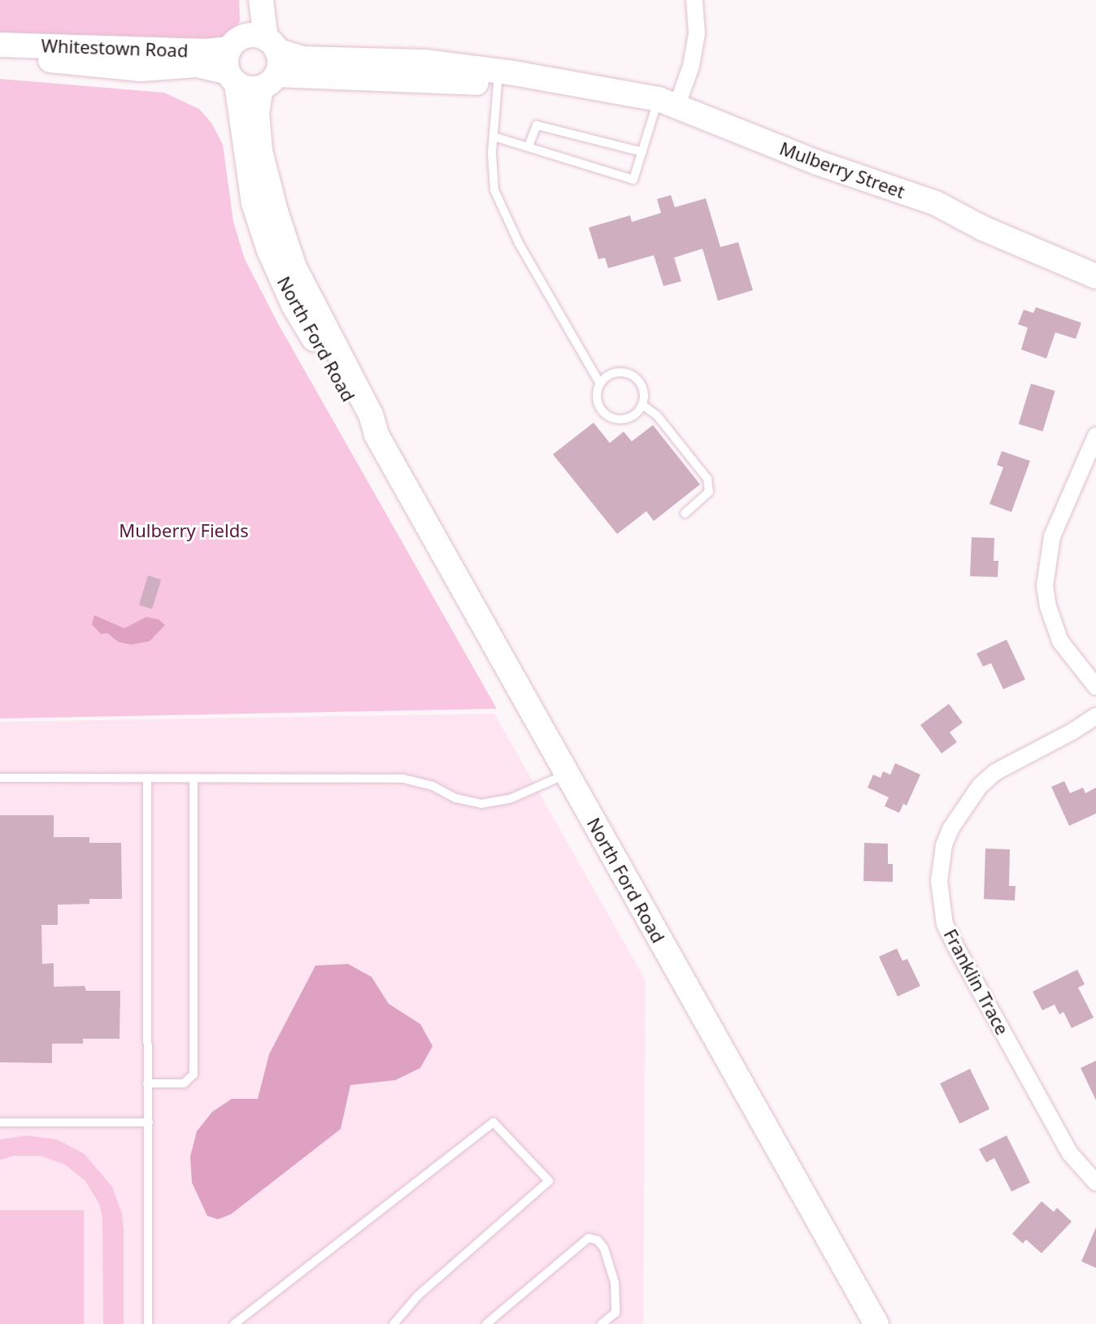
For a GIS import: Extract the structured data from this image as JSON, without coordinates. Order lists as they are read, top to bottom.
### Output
{
  "streets": {
    "street": [
      "Whitestown Road",
      "Mulberry Street",
      "North Ford Road",
      "Franklin Trace"
    ]
  },
  "crossings": [
    ["Whitestown Road", "Mulberry Street"],
    ["Whitestown Road", "North Ford Road"],
    ["Mulberry Street", "North Ford Road"]
  ],
  "parks": ["Mulberry Fields"]
}
